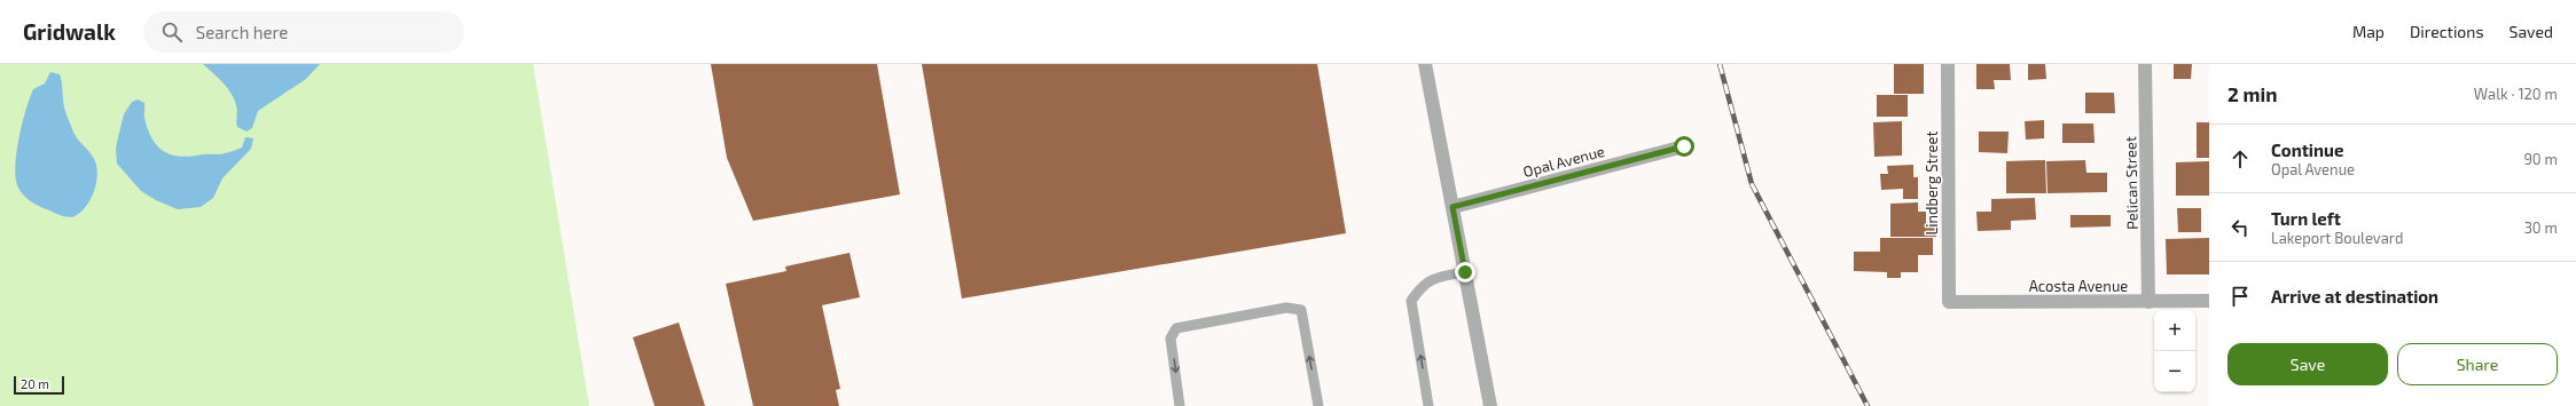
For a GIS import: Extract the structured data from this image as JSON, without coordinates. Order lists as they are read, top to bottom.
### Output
{
  "streets": {
    "street": [
      "Opal Avenue",
      "Lindberg Street",
      "Pelican Street",
      "Acosta Avenue"
    ]
  },
  "crossings": [
    ["Lindberg Street", "Acosta Avenue"],
    ["Pelican Street", "Acosta Avenue"]
  ],
  "scale_bar": "20 m",
  "page": {
    "header": "Gridwalk",
    "search": "Search here",
    "nav": ["Map", "Directions", "Saved"],
    "heading": ["2 min", "Walk · 120 m"],
    "list": [
      ["Continue", "Opal Avenue", "90 m"],
      ["Turn left", "Lakeport Boulevard", "30 m"],
      "Arrive at destination"
    ],
    "map_buttons": ["+", "−"],
    "buttons": ["Save", "Share"],
    "scale": "20 m"
  }
}
